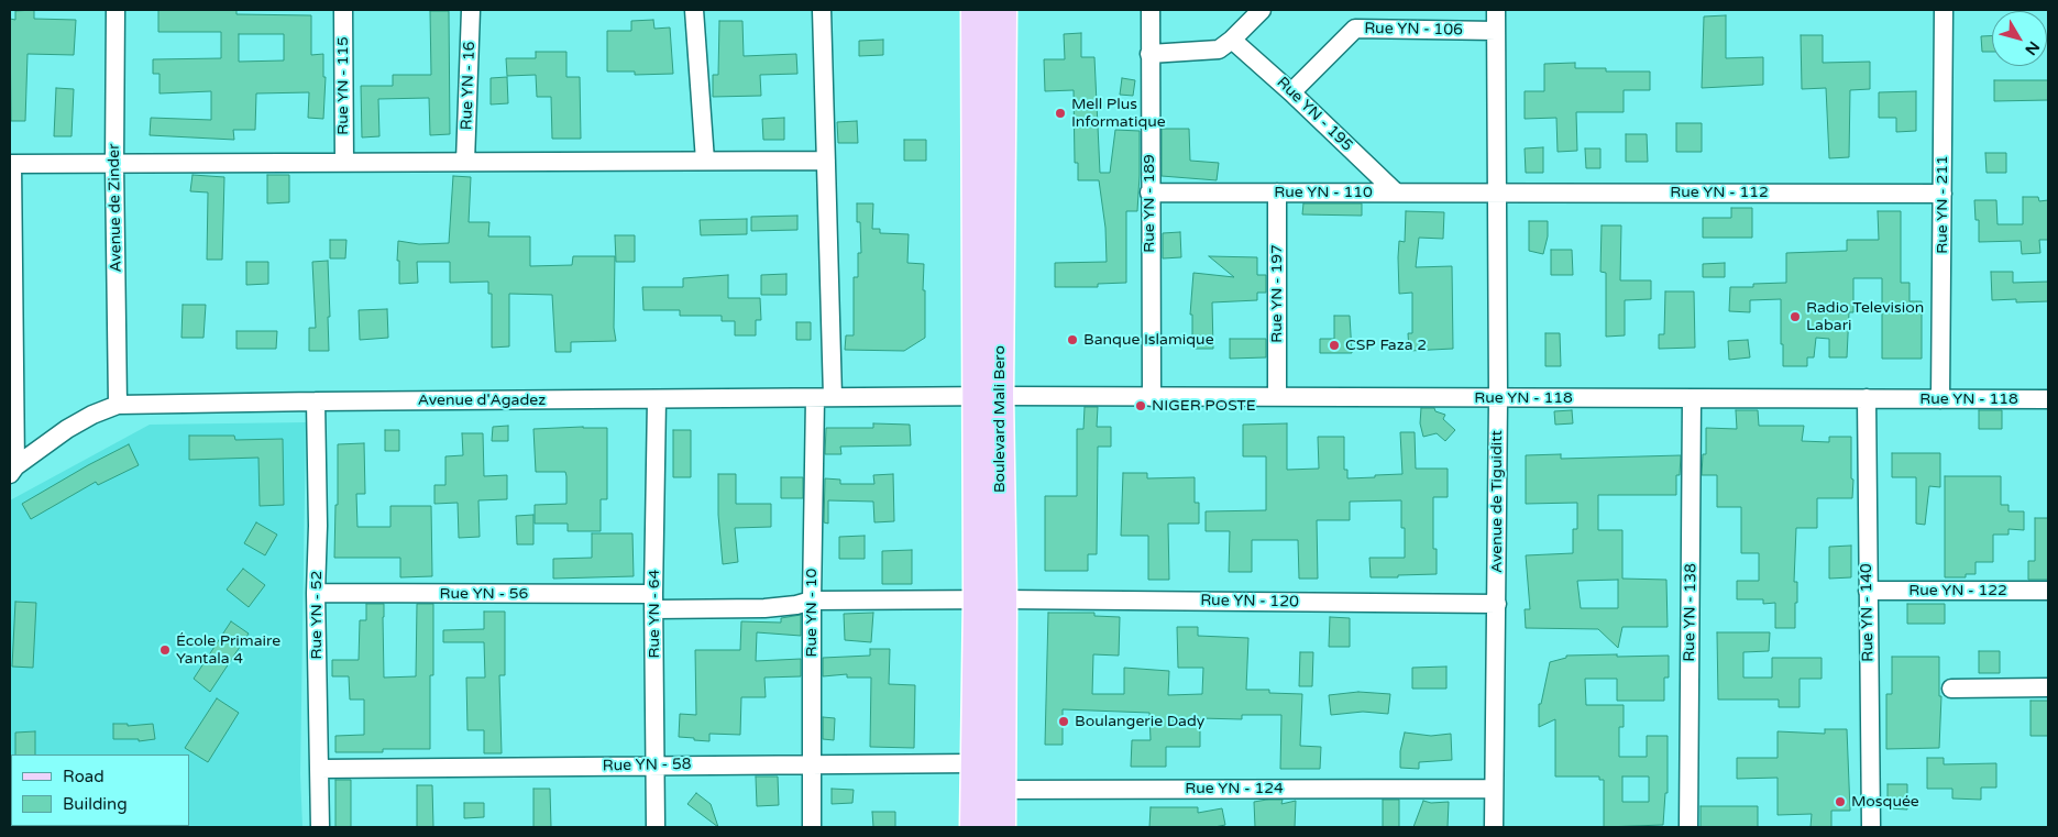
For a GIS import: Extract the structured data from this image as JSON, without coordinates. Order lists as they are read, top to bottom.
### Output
{
  "streets": {
    "main road": ["Boulevard Mali Bero"],
    "street": [
      "Rue YN - 106",
      "Rue YN - 115",
      "Rue YN - 16",
      "Rue YN - 195",
      "Rue YN - 110",
      "Rue YN - 112",
      "Rue YN - 189",
      "Rue YN - 211",
      "Avenue de Zinder",
      "Rue YN - 197",
      "Rue YN - 118",
      "Avenue d'Agadez",
      "Avenue de Tiguiditt",
      "Rue YN - 122",
      "Rue YN - 56",
      "Rue YN - 120",
      "Rue YN - 10",
      "Rue YN - 138",
      "Rue YN - 140",
      "Rue YN - 64",
      "Rue YN - 52",
      "Rue YN - 58",
      "Rue YN - 124"
    ]
  },
  "crossings": [
    ["Rue YN - 106", "Rue YN - 195"],
    ["Rue YN - 106", "Avenue de Tiguiditt"],
    ["Rue YN - 195", "Rue YN - 110"],
    ["Rue YN - 110", "Rue YN - 112"],
    ["Rue YN - 110", "Rue YN - 189"],
    ["Rue YN - 110", "Rue YN - 197"],
    ["Rue YN - 110", "Avenue de Tiguiditt"],
    ["Rue YN - 112", "Rue YN - 211"],
    ["Rue YN - 112", "Avenue de Tiguiditt"],
    ["Rue YN - 189", "Rue YN - 118"],
    ["Rue YN - 211", "Rue YN - 118"],
    ["Avenue de Zinder", "Avenue d'Agadez"],
    ["Rue YN - 197", "Rue YN - 118"],
    ["Rue YN - 118", "Avenue d'Agadez"],
    ["Rue YN - 118", "Boulevard Mali Bero"],
    ["Rue YN - 118", "Avenue de Tiguiditt"],
    ["Rue YN - 118", "Rue YN - 138"],
    ["Rue YN - 118", "Rue YN - 140"],
    ["Avenue d'Agadez", "Boulevard Mali Bero"],
    ["Avenue d'Agadez", "Rue YN - 10"],
    ["Avenue d'Agadez", "Rue YN - 64"],
    ["Avenue d'Agadez", "Rue YN - 52"],
    ["Boulevard Mali Bero", "Rue YN - 56"],
    ["Boulevard Mali Bero", "Rue YN - 120"],
    ["Boulevard Mali Bero", "Rue YN - 58"],
    ["Boulevard Mali Bero", "Rue YN - 124"],
    ["Avenue de Tiguiditt", "Rue YN - 120"],
    ["Avenue de Tiguiditt", "Rue YN - 124"],
    ["Rue YN - 122", "Rue YN - 140"],
    ["Rue YN - 56", "Rue YN - 120"],
    ["Rue YN - 56", "Rue YN - 10"],
    ["Rue YN - 56", "Rue YN - 64"],
    ["Rue YN - 56", "Rue YN - 52"],
    ["Rue YN - 10", "Rue YN - 58"],
    ["Rue YN - 64", "Rue YN - 58"],
    ["Rue YN - 52", "Rue YN - 58"],
    ["Rue YN - 58", "Rue YN - 124"]
  ],
  "places": [
    "Mell Plus Informatique",
    "Radio Television Labari",
    "Banque Islamique",
    "CSP Faza 2",
    "NIGER POSTE",
    "École Primaire Yantala 4",
    "Boulangerie Dady",
    "Mosquée"
  ],
  "legend": ["Road", "Building"],
  "north": "bottom right"
}
